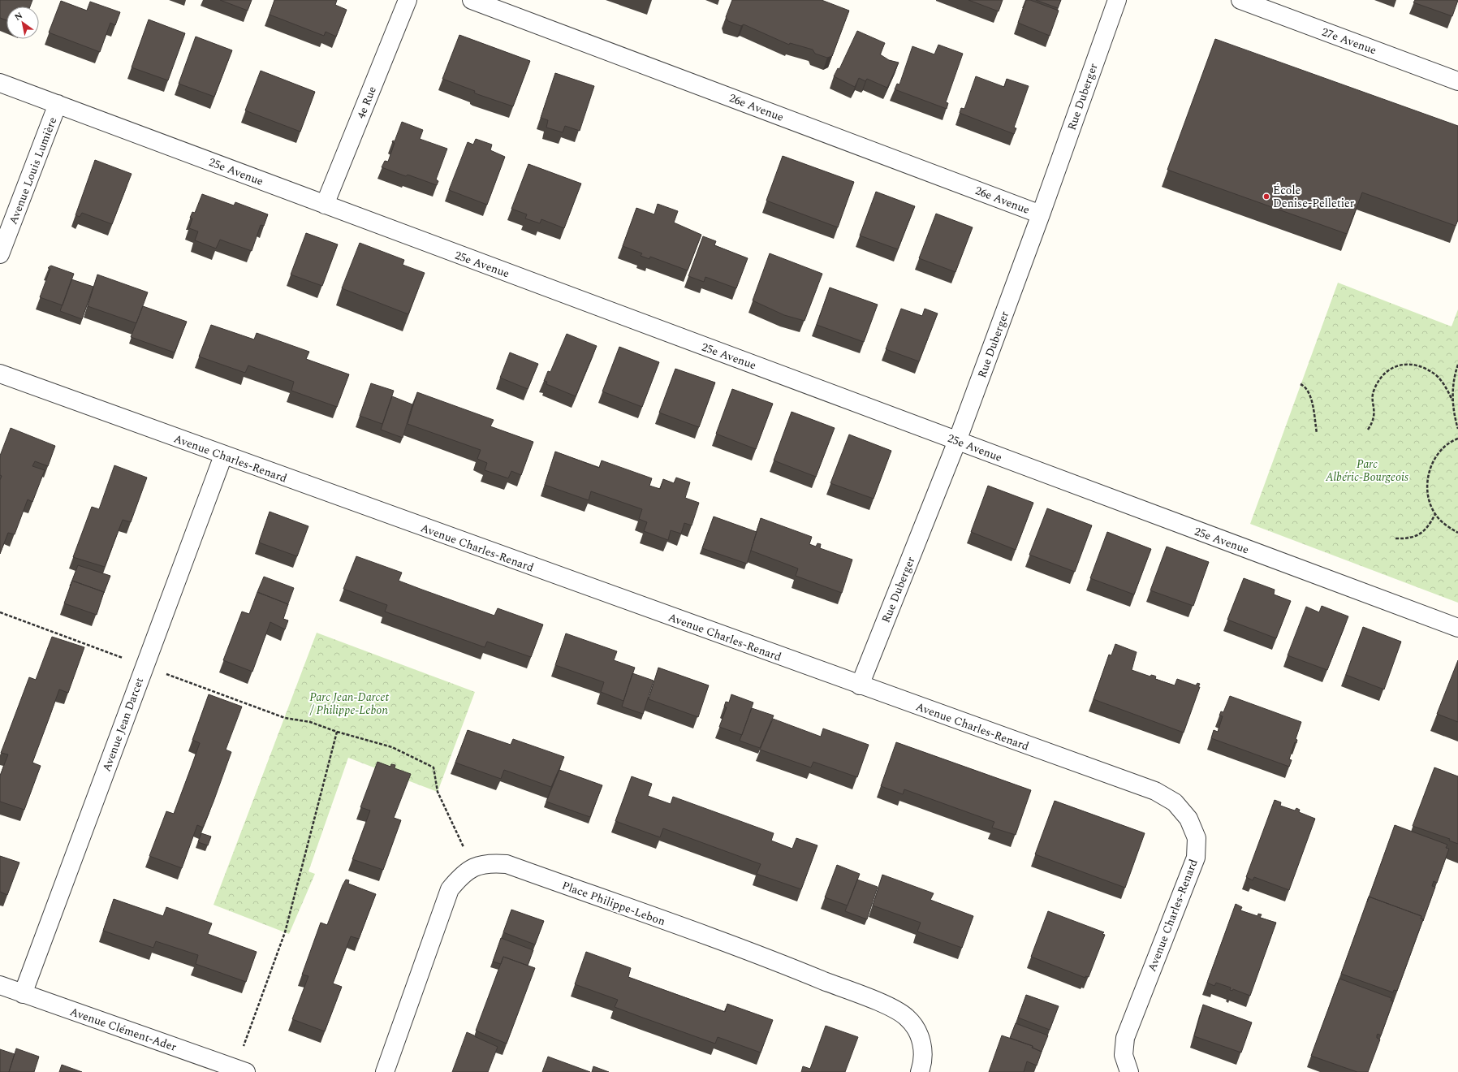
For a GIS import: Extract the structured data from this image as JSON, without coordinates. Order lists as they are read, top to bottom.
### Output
{
  "streets": {
    "street": [
      "27e Avenue",
      "Rue Duberger",
      "4e Rue",
      "26e Avenue",
      "Avenue Louis Lumière",
      "25e Avenue",
      "Avenue Charles-Renard",
      "Avenue Jean Darcet",
      "Place Philippe-Lebon",
      "Avenue Clément-Ader"
    ]
  },
  "crossings": [
    ["Rue Duberger", "26e Avenue"],
    ["Rue Duberger", "25e Avenue"],
    ["Rue Duberger", "Avenue Charles-Renard"],
    ["4e Rue", "25e Avenue"],
    ["Avenue Louis Lumière", "25e Avenue"],
    ["Avenue Charles-Renard", "Avenue Jean Darcet"],
    ["Avenue Jean Darcet", "Avenue Clément-Ader"]
  ],
  "parks": ["Parc Albéric-Bourgeois", "Parc Jean-Darcet / Philippe-Lebon"],
  "places": ["École Denise-Pelletier"],
  "north": "top left"
}
